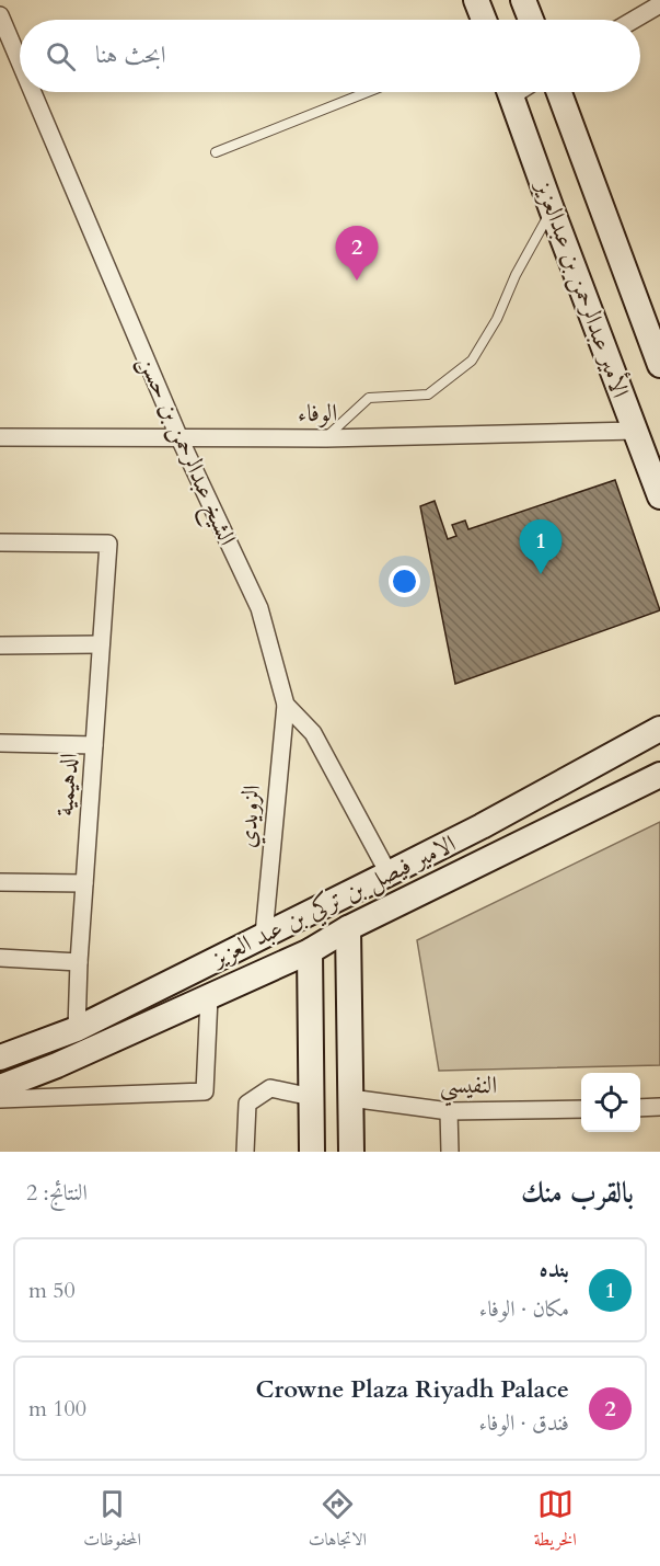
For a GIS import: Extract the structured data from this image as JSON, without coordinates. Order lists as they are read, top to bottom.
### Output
{
  "streets": {
    "main road": ["الأمير عبدالرحمن بن عبدالعزيز", "الامير فيصل بن تركي بن عبد العزيز"],
    "street": [
      "الوفاء",
      "الشيخ عبدالرحمن بن حسن",
      "الدهيمية",
      "الزويدي",
      "النفيسي"
    ]
  },
  "crossings": [
    ["الأمير عبدالرحمن بن عبدالعزيز", "الوفاء"],
    ["الوفاء", "الشيخ عبدالرحمن بن حسن"],
    ["الشيخ عبدالرحمن بن حسن", "الزويدي"],
    ["الشيخ عبدالرحمن بن حسن", "الامير فيصل بن تركي بن عبد العزيز"],
    ["الدهيمية", "الامير فيصل بن تركي بن عبد العزيز"],
    ["الزويدي", "الامير فيصل بن تركي بن عبد العزيز"]
  ],
  "page": {
    "search": "ابحث هنا",
    "pins": ["2", "1"],
    "heading": ["بالقرب منك", "النتائج: 2"],
    "list": [
      {
        "mark": "1",
        "name": "بنده",
        "note": "مكان · الوفاء",
        "value": "50 m"
      },
      {
        "mark": "2",
        "name": "Crowne Plaza Riyadh Palace",
        "note": "فندق · الوفاء",
        "value": "100 m"
      }
    ],
    "nav": ["الخريطة", "الاتجاهات", "المحفوظات"]
  }
}
